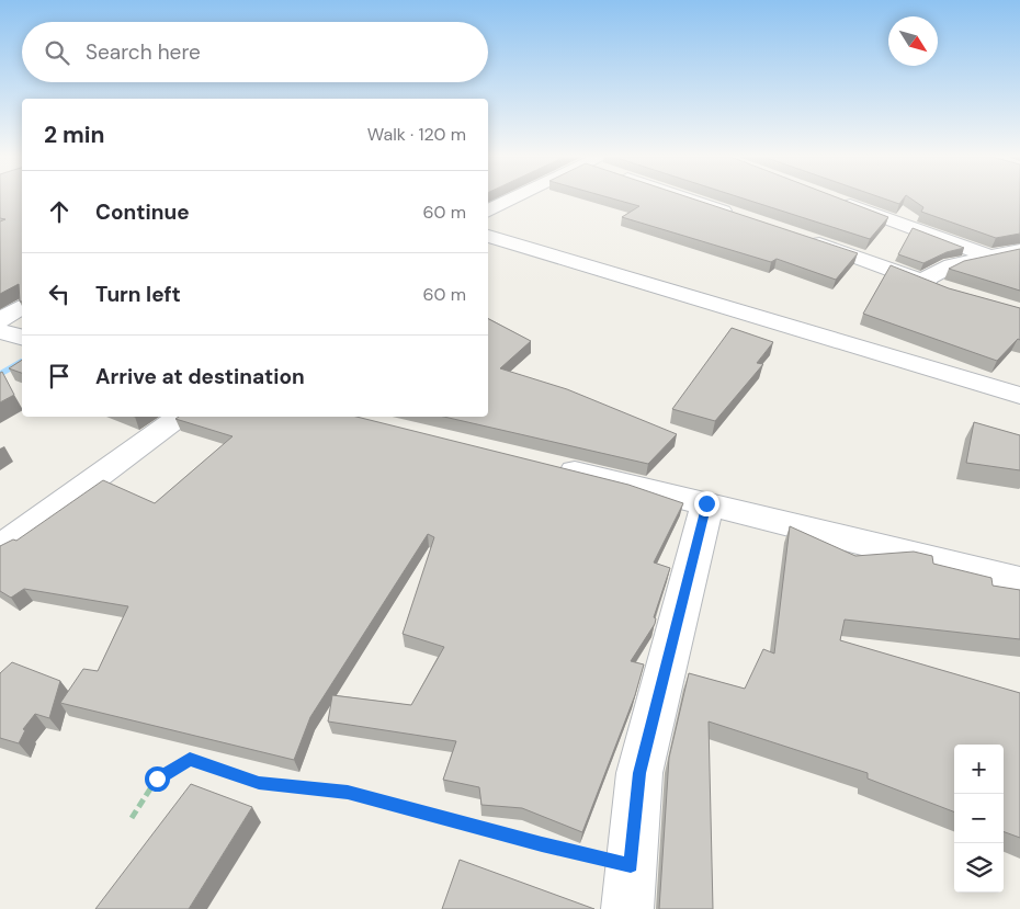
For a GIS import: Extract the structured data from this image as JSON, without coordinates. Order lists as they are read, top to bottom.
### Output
{
  "north": "bottom right",
  "page": {
    "search": "Search here",
    "heading": ["2 min", "Walk · 120 m"],
    "list": [
      ["Continue", "60 m"],
      ["Turn left", "60 m"],
      "Arrive at destination"
    ],
    "map_buttons": ["+", "−"]
  }
}
